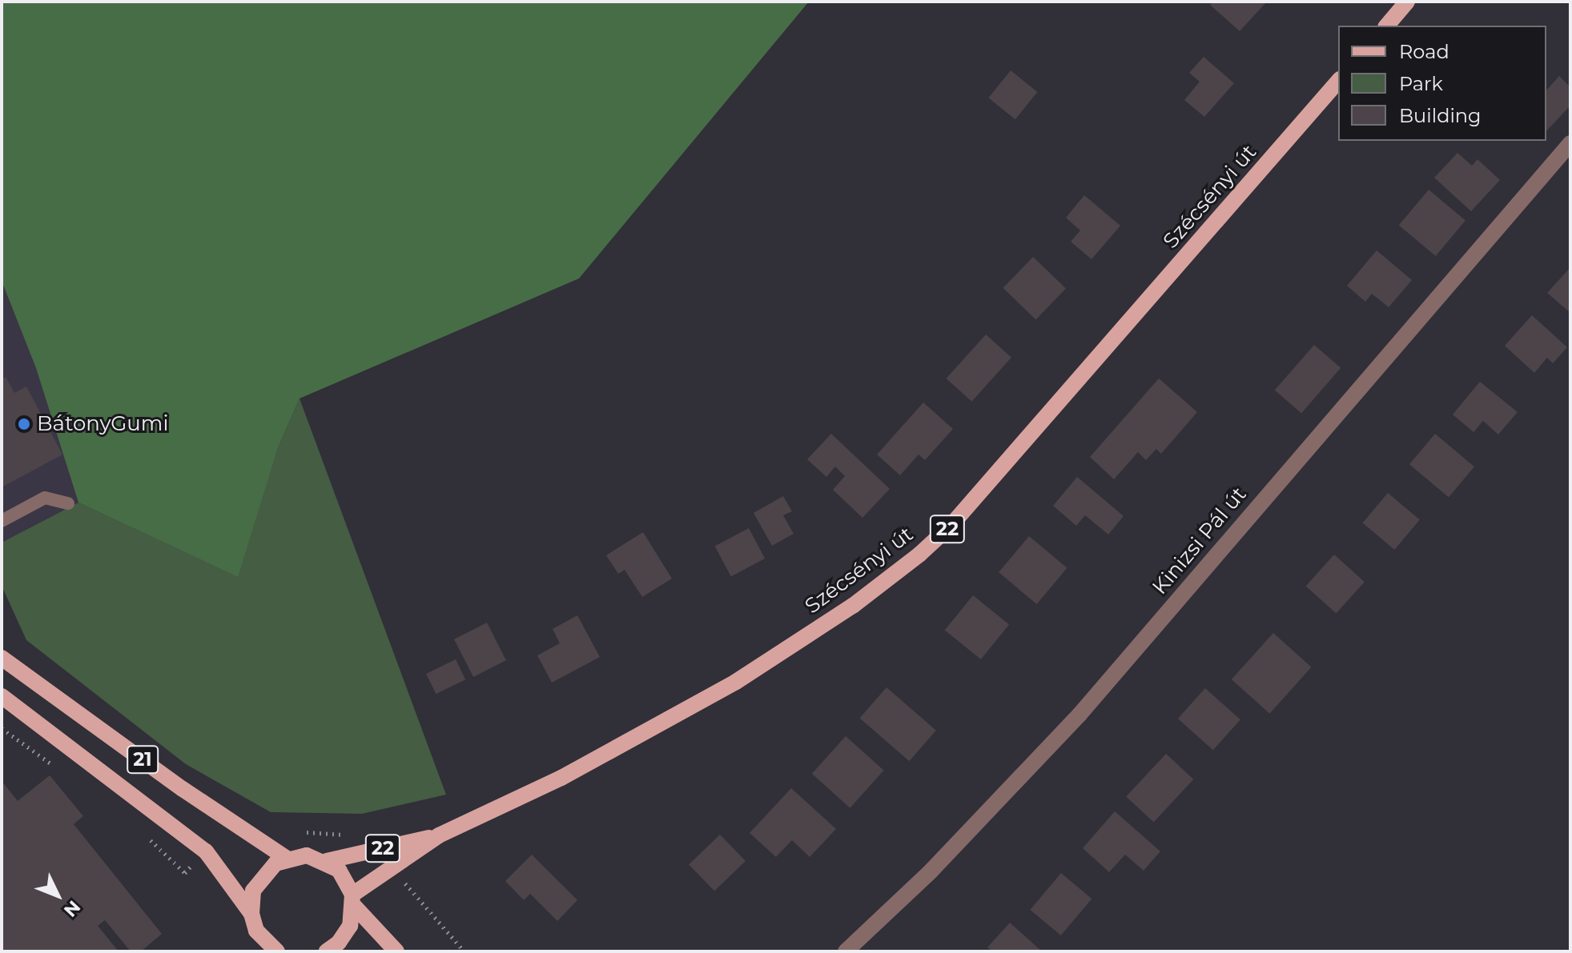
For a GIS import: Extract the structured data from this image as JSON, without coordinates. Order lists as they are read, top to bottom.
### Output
{
  "streets": {
    "main road": ["Szécsényi út", "22", "21"],
    "street": ["Kinizsi Pál út"]
  },
  "places": ["BátonyGumi"],
  "legend": ["Road", "Park", "Building"],
  "north": "bottom right"
}
